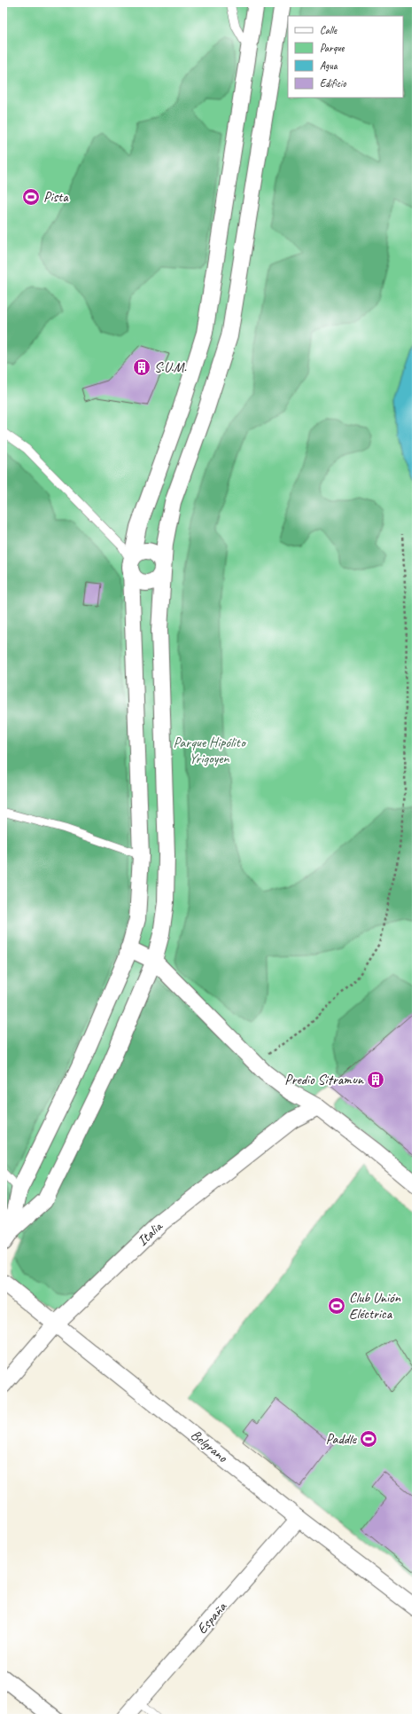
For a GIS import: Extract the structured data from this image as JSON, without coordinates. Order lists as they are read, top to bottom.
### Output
{
  "streets": {
    "street": ["Italia", "Belgrano", "España"]
  },
  "crossings": [
    ["Italia", "Belgrano"],
    ["Belgrano", "España"]
  ],
  "parks": ["Parque Hipólito Yrigoyen"],
  "places": {
    "sports": ["Pista", "Club Unión Eléctrica", "Paddle"],
    "building": ["S.U.M.", "Predio Sitramun"]
  },
  "legend": [
    "Calle",
    "Parque",
    "Agua",
    "Edificio"
  ]
}
